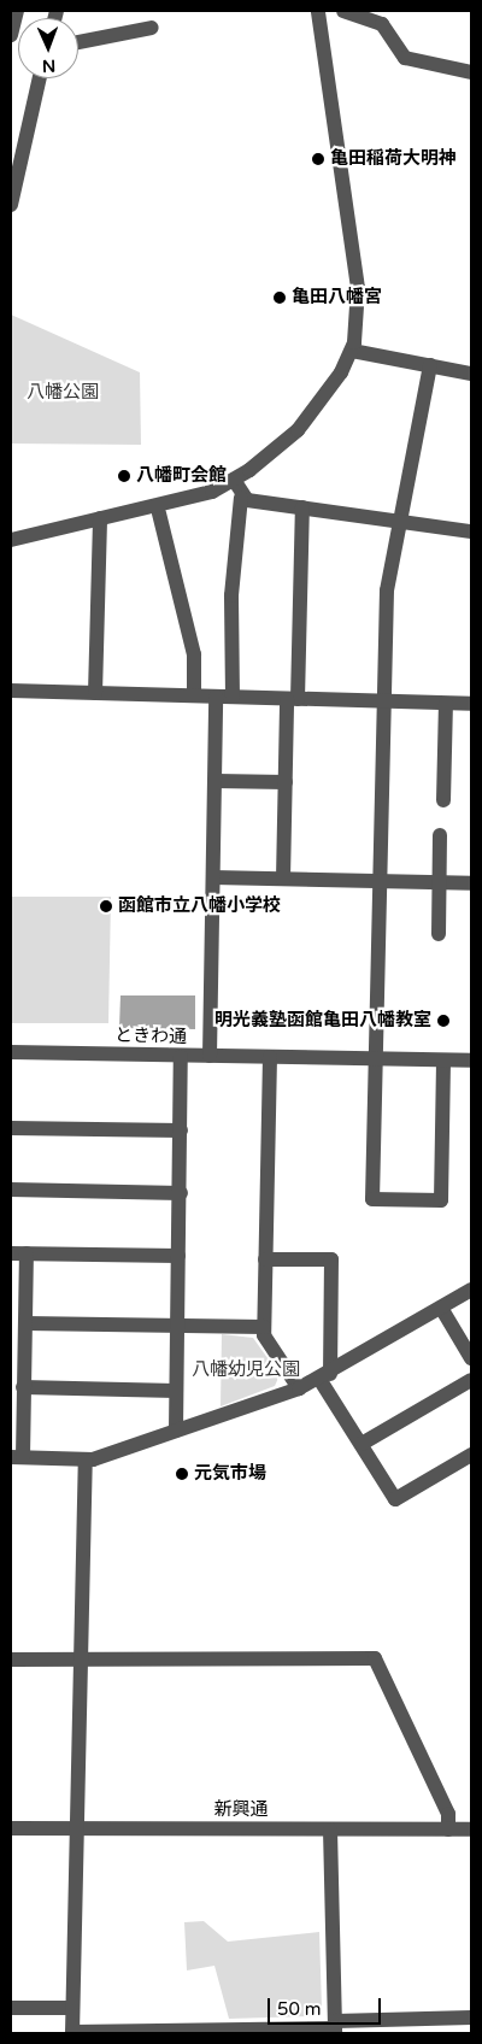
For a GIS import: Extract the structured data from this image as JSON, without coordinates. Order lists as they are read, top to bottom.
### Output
{
  "streets": {
    "street": ["ときわ通", "新興通"]
  },
  "parks": ["八幡公園", "八幡幼児公園"],
  "places": [
    "亀田稲荷大明神",
    "亀田八幡宮",
    "八幡町会館",
    "函館市立八幡小学校",
    "明光義塾函館亀田八幡教室",
    "元気市場"
  ],
  "scale_bar": "50 m",
  "north": "bottom"
}
